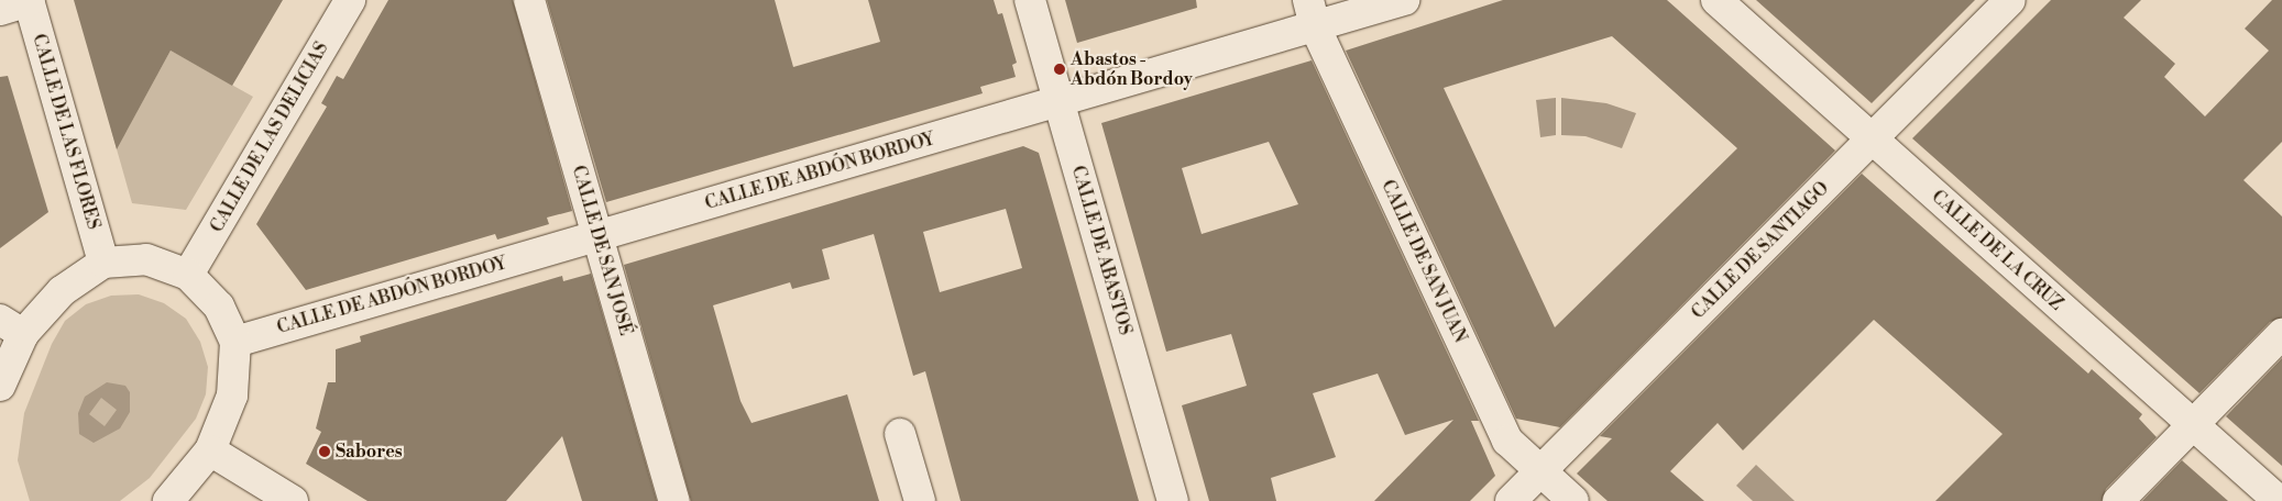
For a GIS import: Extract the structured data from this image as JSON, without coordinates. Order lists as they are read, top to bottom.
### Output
{
  "streets": {
    "street": [
      "CALLE DE LAS FLORES",
      "CALLE DE LAS DELICIAS",
      "CALLE DE ABDÓN BORDOY",
      "CALLE DE SAN JOSÉ",
      "CALLE DE ABASTOS",
      "CALLE DE SANTIAGO",
      "CALLE DE LA CRUZ",
      "CALLE DE SAN JUAN"
    ]
  },
  "crossings": [
    ["CALLE DE ABDÓN BORDOY", "CALLE DE SAN JOSÉ"],
    ["CALLE DE ABDÓN BORDOY", "CALLE DE ABASTOS"],
    ["CALLE DE ABDÓN BORDOY", "CALLE DE SAN JUAN"],
    ["CALLE DE SANTIAGO", "CALLE DE LA CRUZ"],
    ["CALLE DE SANTIAGO", "CALLE DE SAN JUAN"]
  ],
  "places": ["Abastos - Abdón Bordoy", "Sabores"]
}
